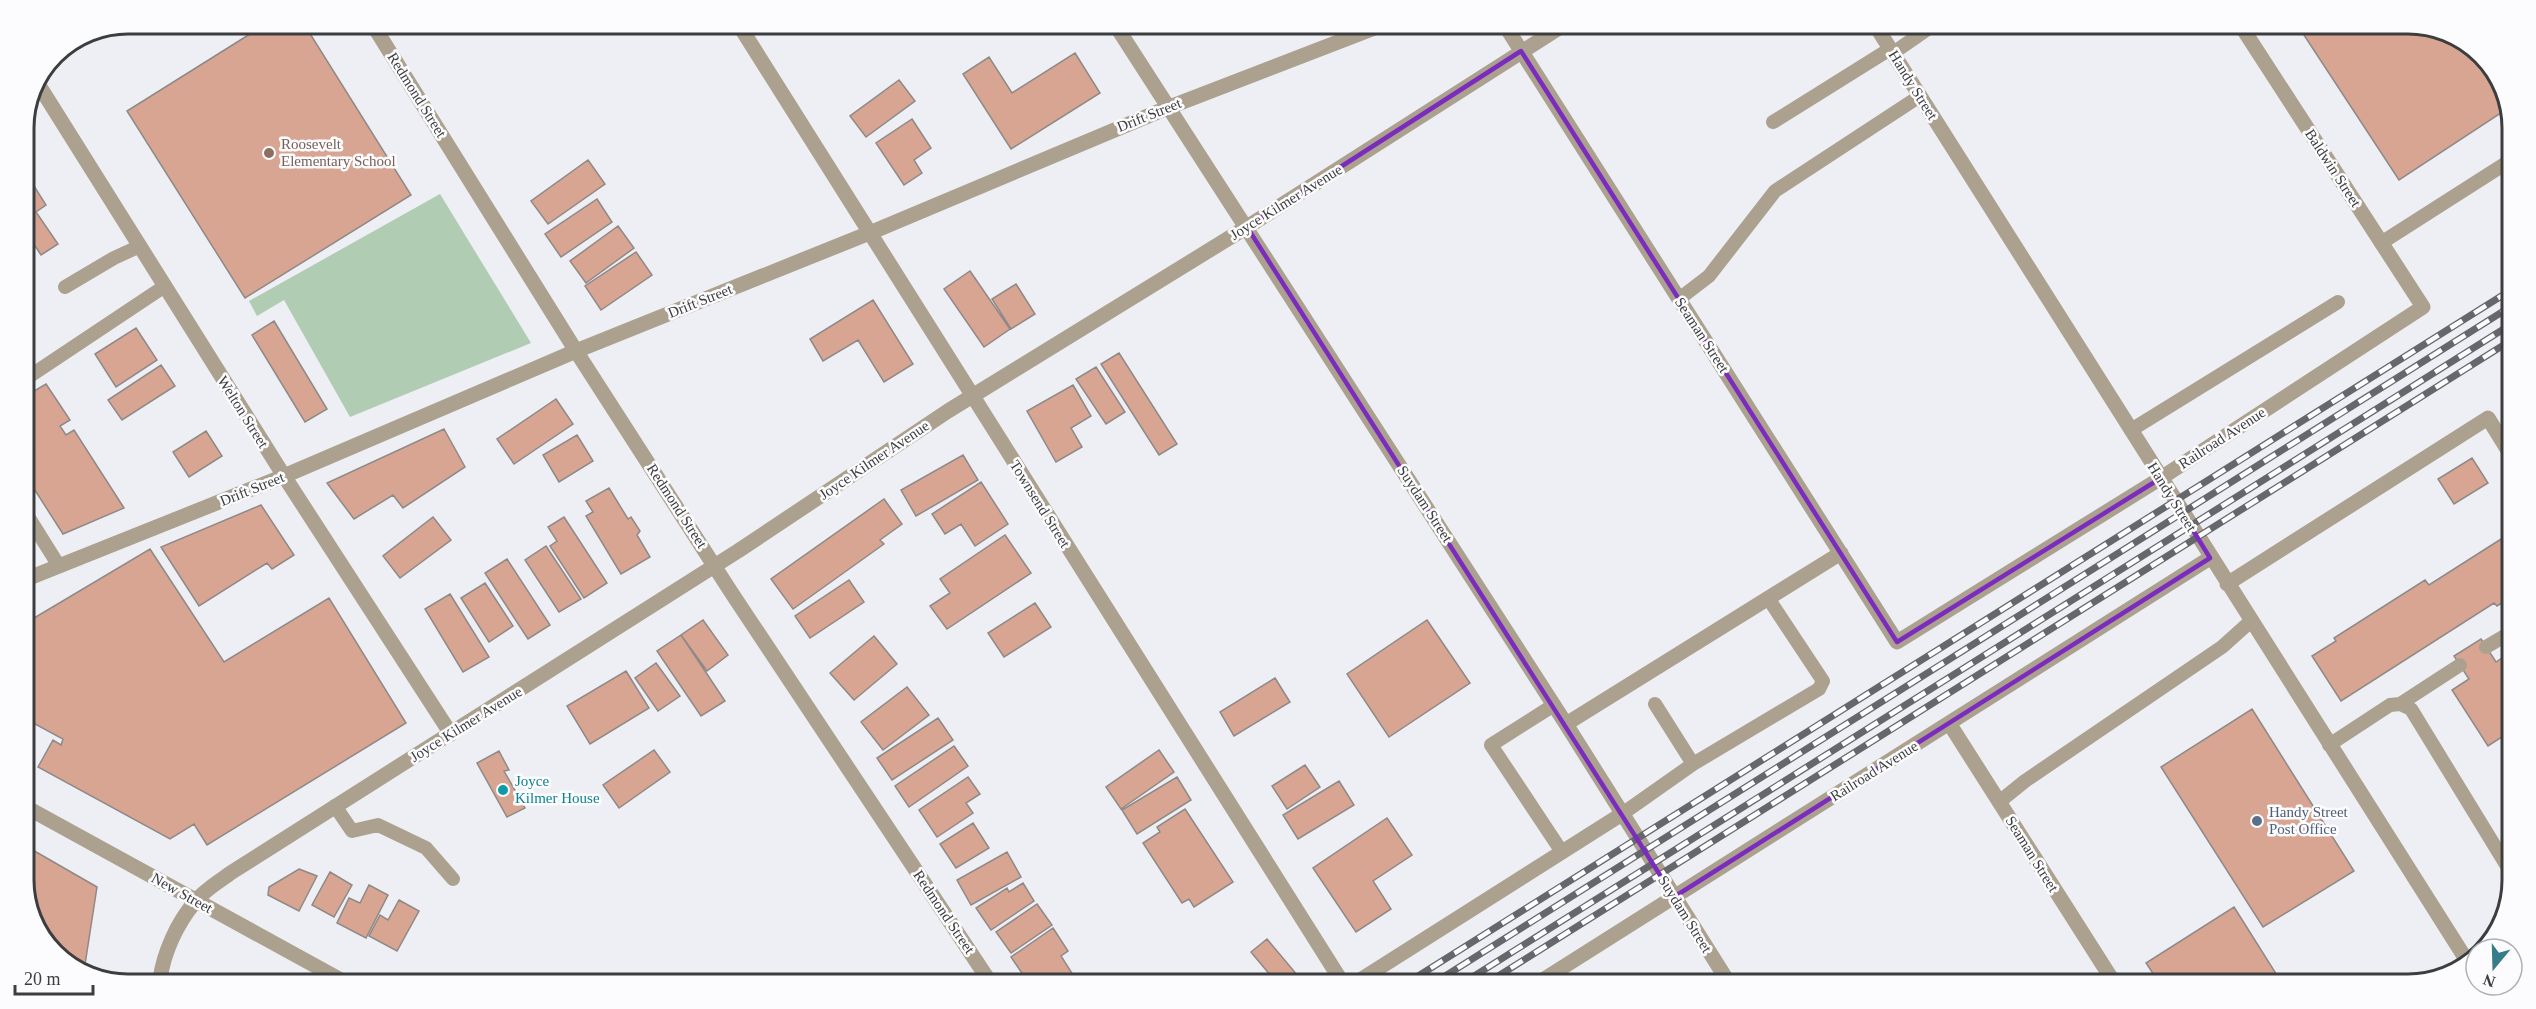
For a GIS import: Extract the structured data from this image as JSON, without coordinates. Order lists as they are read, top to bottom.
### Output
{
  "streets": {
    "street": [
      "Handy Street",
      "Redmond Street",
      "Drift Street",
      "Baldwin Street",
      "Joyce Kilmer Avenue",
      "Seaman Street",
      "Welton Street",
      "Railroad Avenue",
      "Townsend Street",
      "Suydam Street",
      "New Street"
    ]
  },
  "crossings": [
    ["Handy Street", "Railroad Avenue"],
    ["Redmond Street", "Drift Street"],
    ["Redmond Street", "Joyce Kilmer Avenue"],
    ["Drift Street", "Welton Street"],
    ["Drift Street", "Townsend Street"],
    ["Drift Street", "Suydam Street"],
    ["Baldwin Street", "Railroad Avenue"],
    ["Joyce Kilmer Avenue", "Seaman Street"],
    ["Joyce Kilmer Avenue", "Welton Street"],
    ["Joyce Kilmer Avenue", "Townsend Street"],
    ["Joyce Kilmer Avenue", "Suydam Street"],
    ["Joyce Kilmer Avenue", "New Street"],
    ["Seaman Street", "Railroad Avenue"],
    ["Railroad Avenue", "Suydam Street"]
  ],
  "places": ["Roosevelt Elementary School", "Joyce Kilmer House", "Handy Street Post Office"],
  "scale_bar": "20 m",
  "north": "bottom"
}
